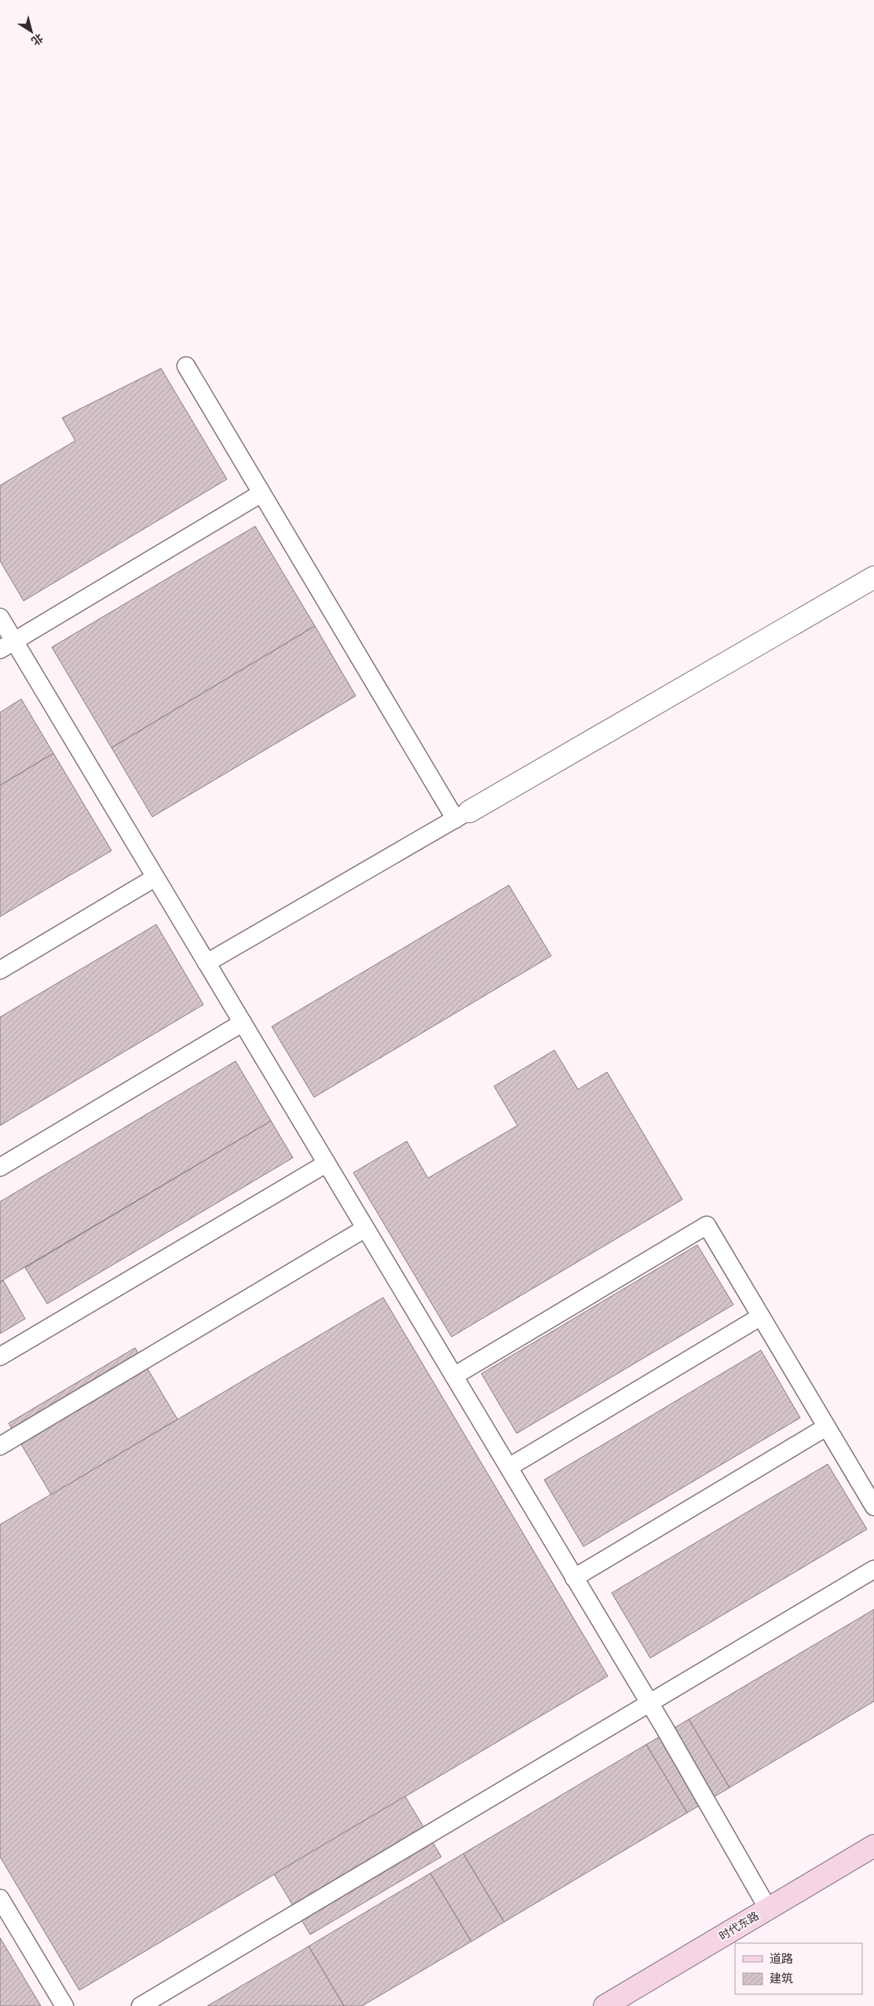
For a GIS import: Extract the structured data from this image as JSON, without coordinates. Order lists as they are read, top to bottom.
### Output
{
  "streets": {
    "street": ["时代东路"]
  },
  "legend": ["道路", "建筑"],
  "north": "bottom right"
}
